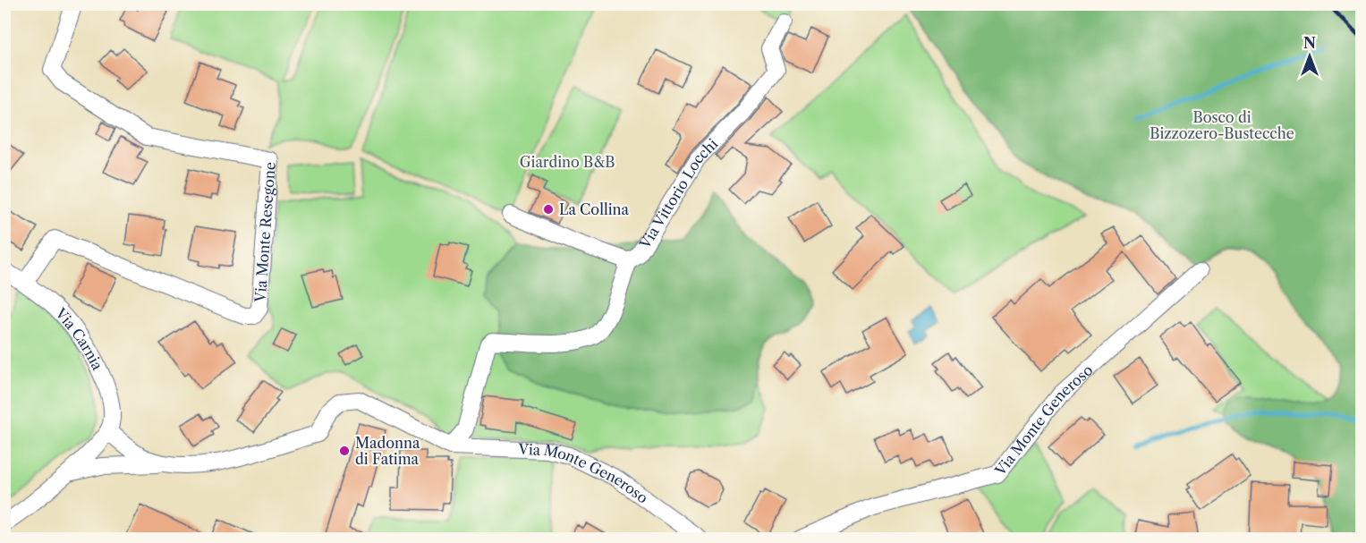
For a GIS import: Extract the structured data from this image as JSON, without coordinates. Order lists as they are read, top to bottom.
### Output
{
  "streets": {
    "street": [
      "Via Vittorio Locchi",
      "Via Monte Resegone",
      "Via Carnia",
      "Via Monte Generoso"
    ]
  },
  "crossings": [
    ["Via Monte Resegone", "Via Carnia"],
    ["Via Carnia", "Via Monte Generoso"]
  ],
  "parks": ["Bosco di Bizzozero-Bustecche", "Giardino B&B"],
  "places": ["La Collina", "Madonna di Fatima"],
  "north": "top"
}
